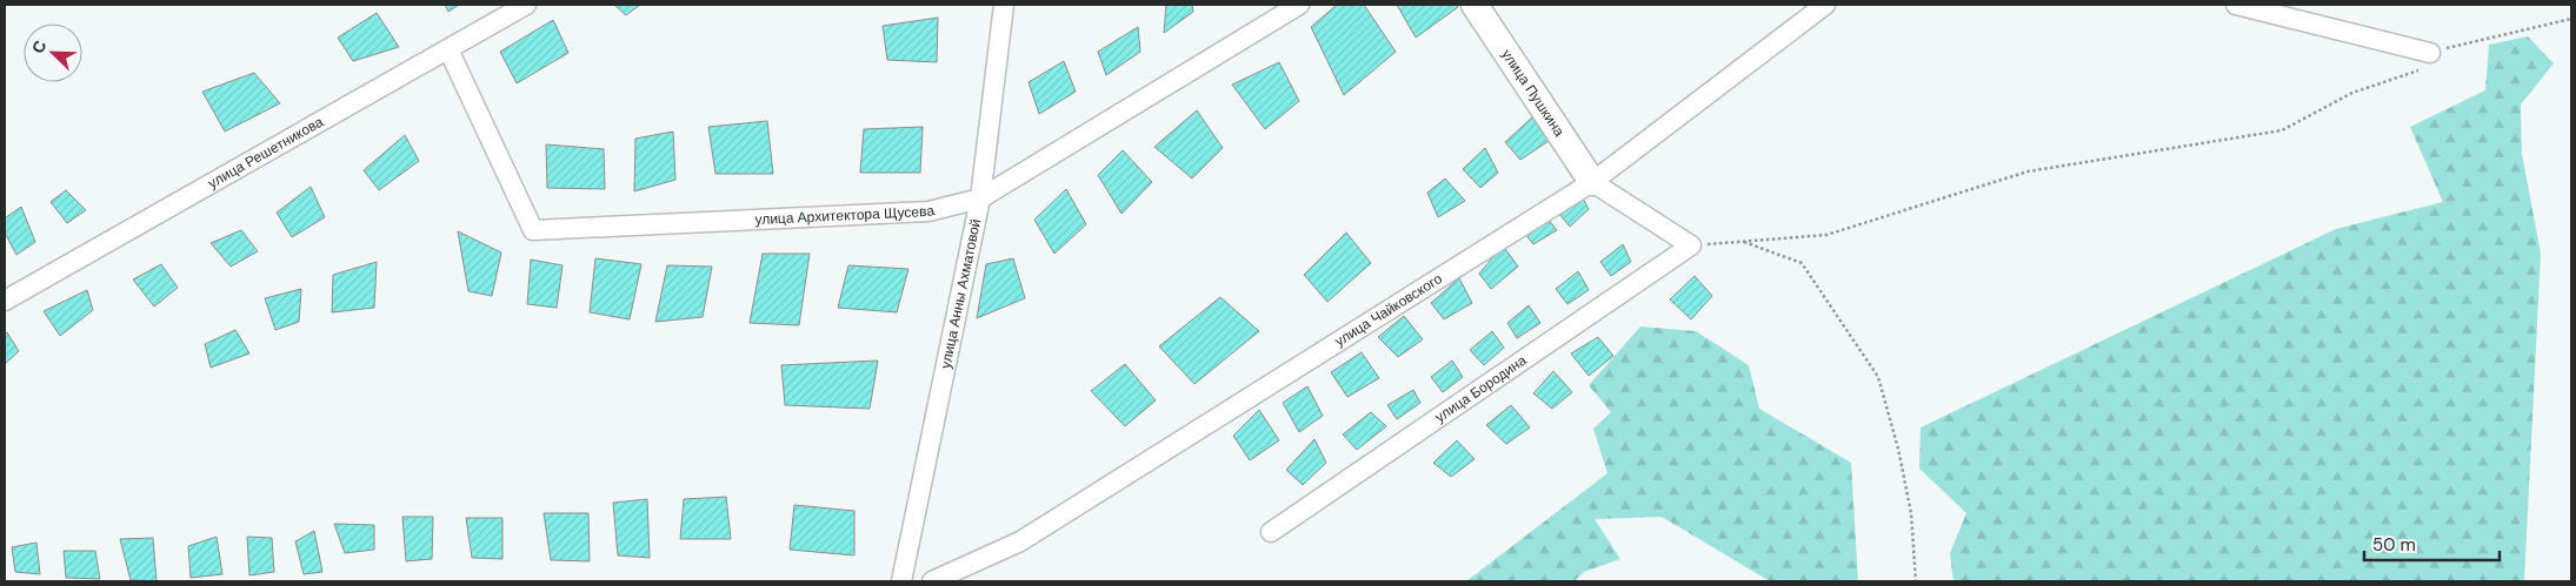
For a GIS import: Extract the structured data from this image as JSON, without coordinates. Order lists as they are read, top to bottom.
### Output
{
  "streets": {
    "street": [
      "улица Пушкина",
      "улица Решетникова",
      "улица Архитектора Щусева",
      "улица Анны Ахматовой",
      "улица Чайковского",
      "улица Бородина"
    ]
  },
  "crossings": [
    ["улица Пушкина", "улица Чайковского"],
    ["улица Решетникова", "улица Архитектора Щусева"],
    ["улица Архитектора Щусева", "улица Анны Ахматовой"]
  ],
  "scale_bar": "50 m",
  "north": "top left"
}
